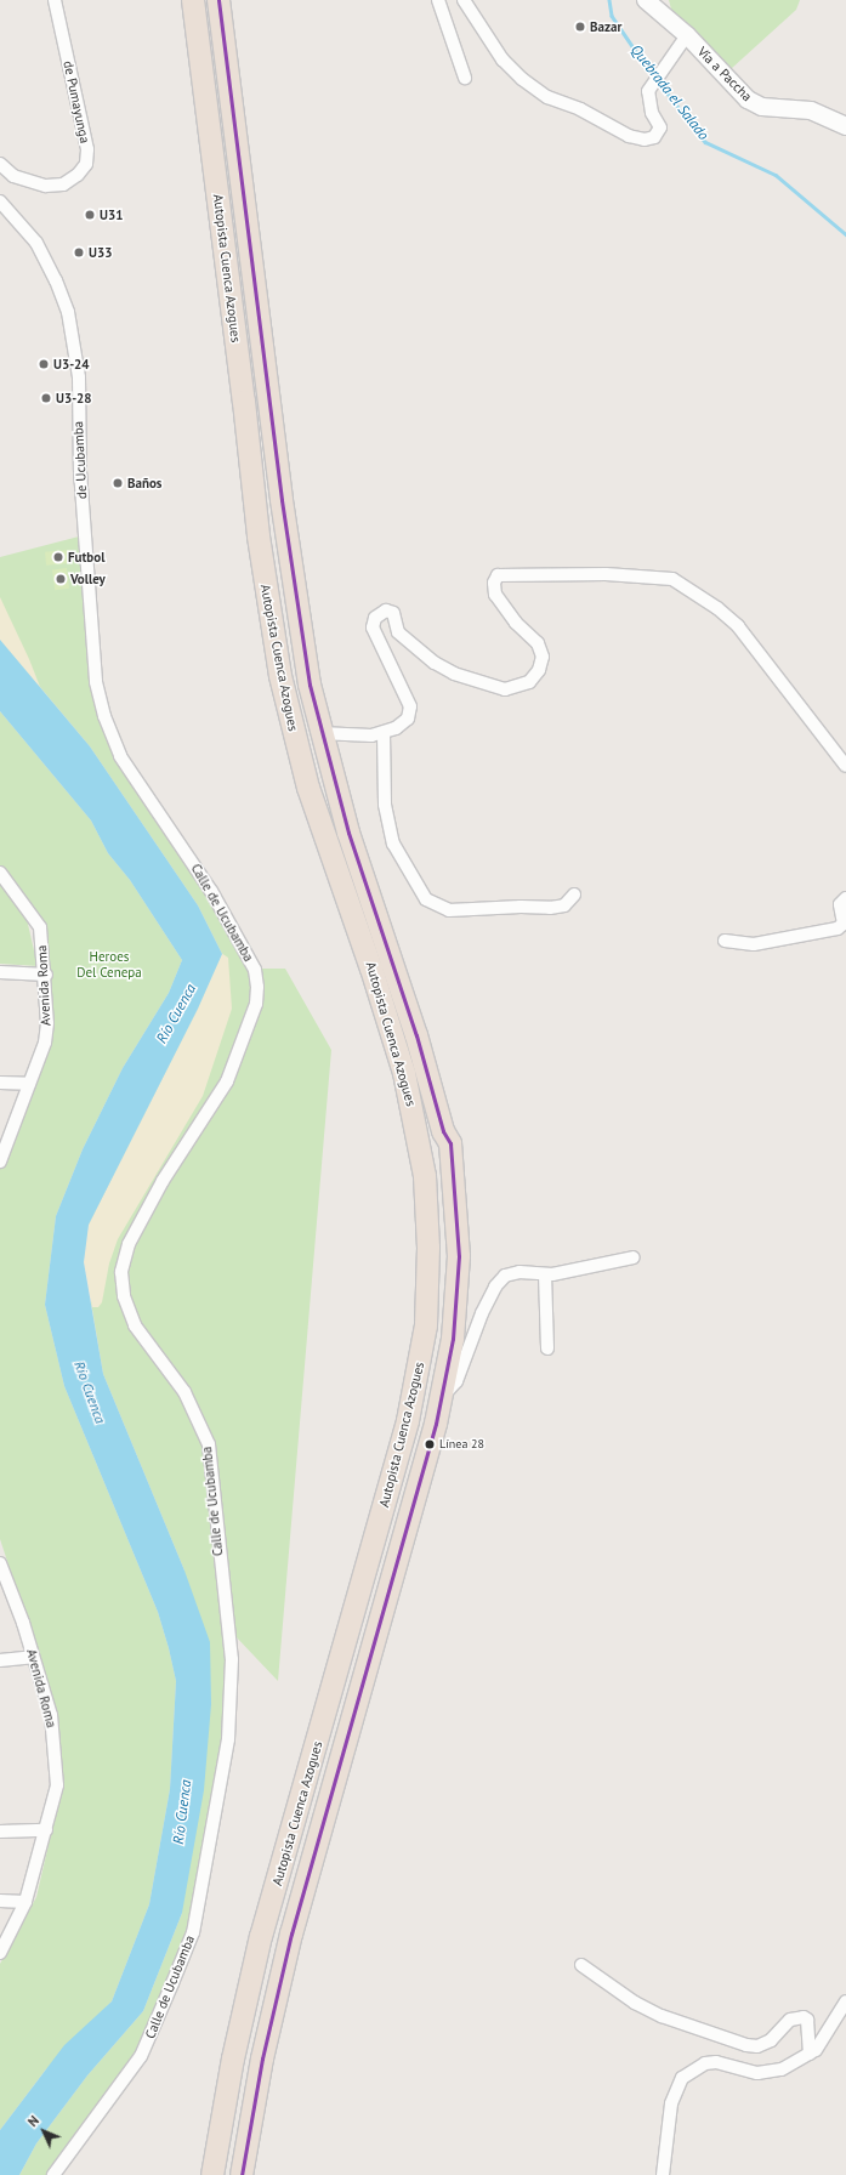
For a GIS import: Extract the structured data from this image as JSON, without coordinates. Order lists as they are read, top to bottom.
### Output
{
  "streets": {
    "highway": ["Autopista Cuenca Azogues"],
    "main road": ["Vía a Paccha"],
    "street": [
      "de Pumayunga",
      "de Ucubamba",
      "Calle de Ucubamba",
      "Avenida Roma"
    ]
  },
  "crossings": [
    ["de Ucubamba", "Calle de Ucubamba"]
  ],
  "water": ["Quebrada el Salado", "Río Cuenca"],
  "parks": ["Heroes Del Cenepa"],
  "places": [
    "Bazar",
    "U31",
    "U33",
    "U3-24",
    "U3-28",
    "Baños",
    "Futbol",
    "Volley",
    "Línea 28"
  ],
  "north": "top left"
}
